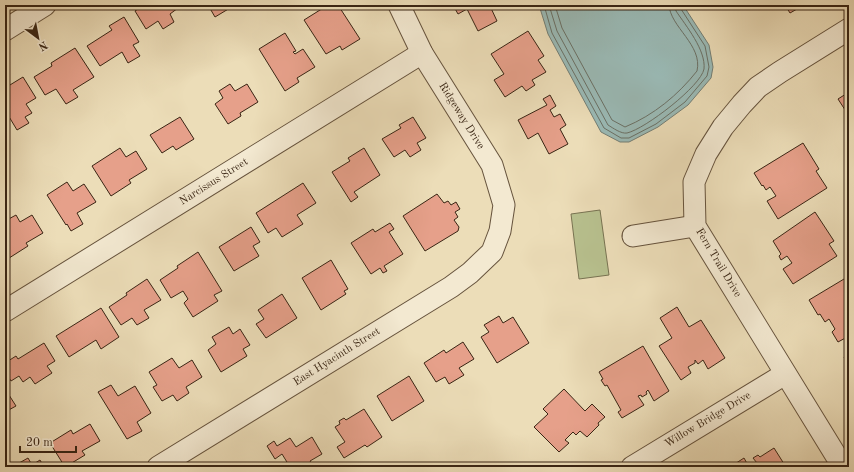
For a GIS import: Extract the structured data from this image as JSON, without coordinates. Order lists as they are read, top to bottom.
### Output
{
  "streets": {
    "street": [
      "Ridgeway Drive",
      "Narcissus Street",
      "Fern Trail Drive",
      "East Hyacinth Street",
      "Willow Bridge Drive"
    ]
  },
  "crossings": [
    ["Ridgeway Drive", "Narcissus Street"],
    ["Ridgeway Drive", "East Hyacinth Street"],
    ["Fern Trail Drive", "Willow Bridge Drive"]
  ],
  "scale_bar": "20 m",
  "north": "bottom right"
}
